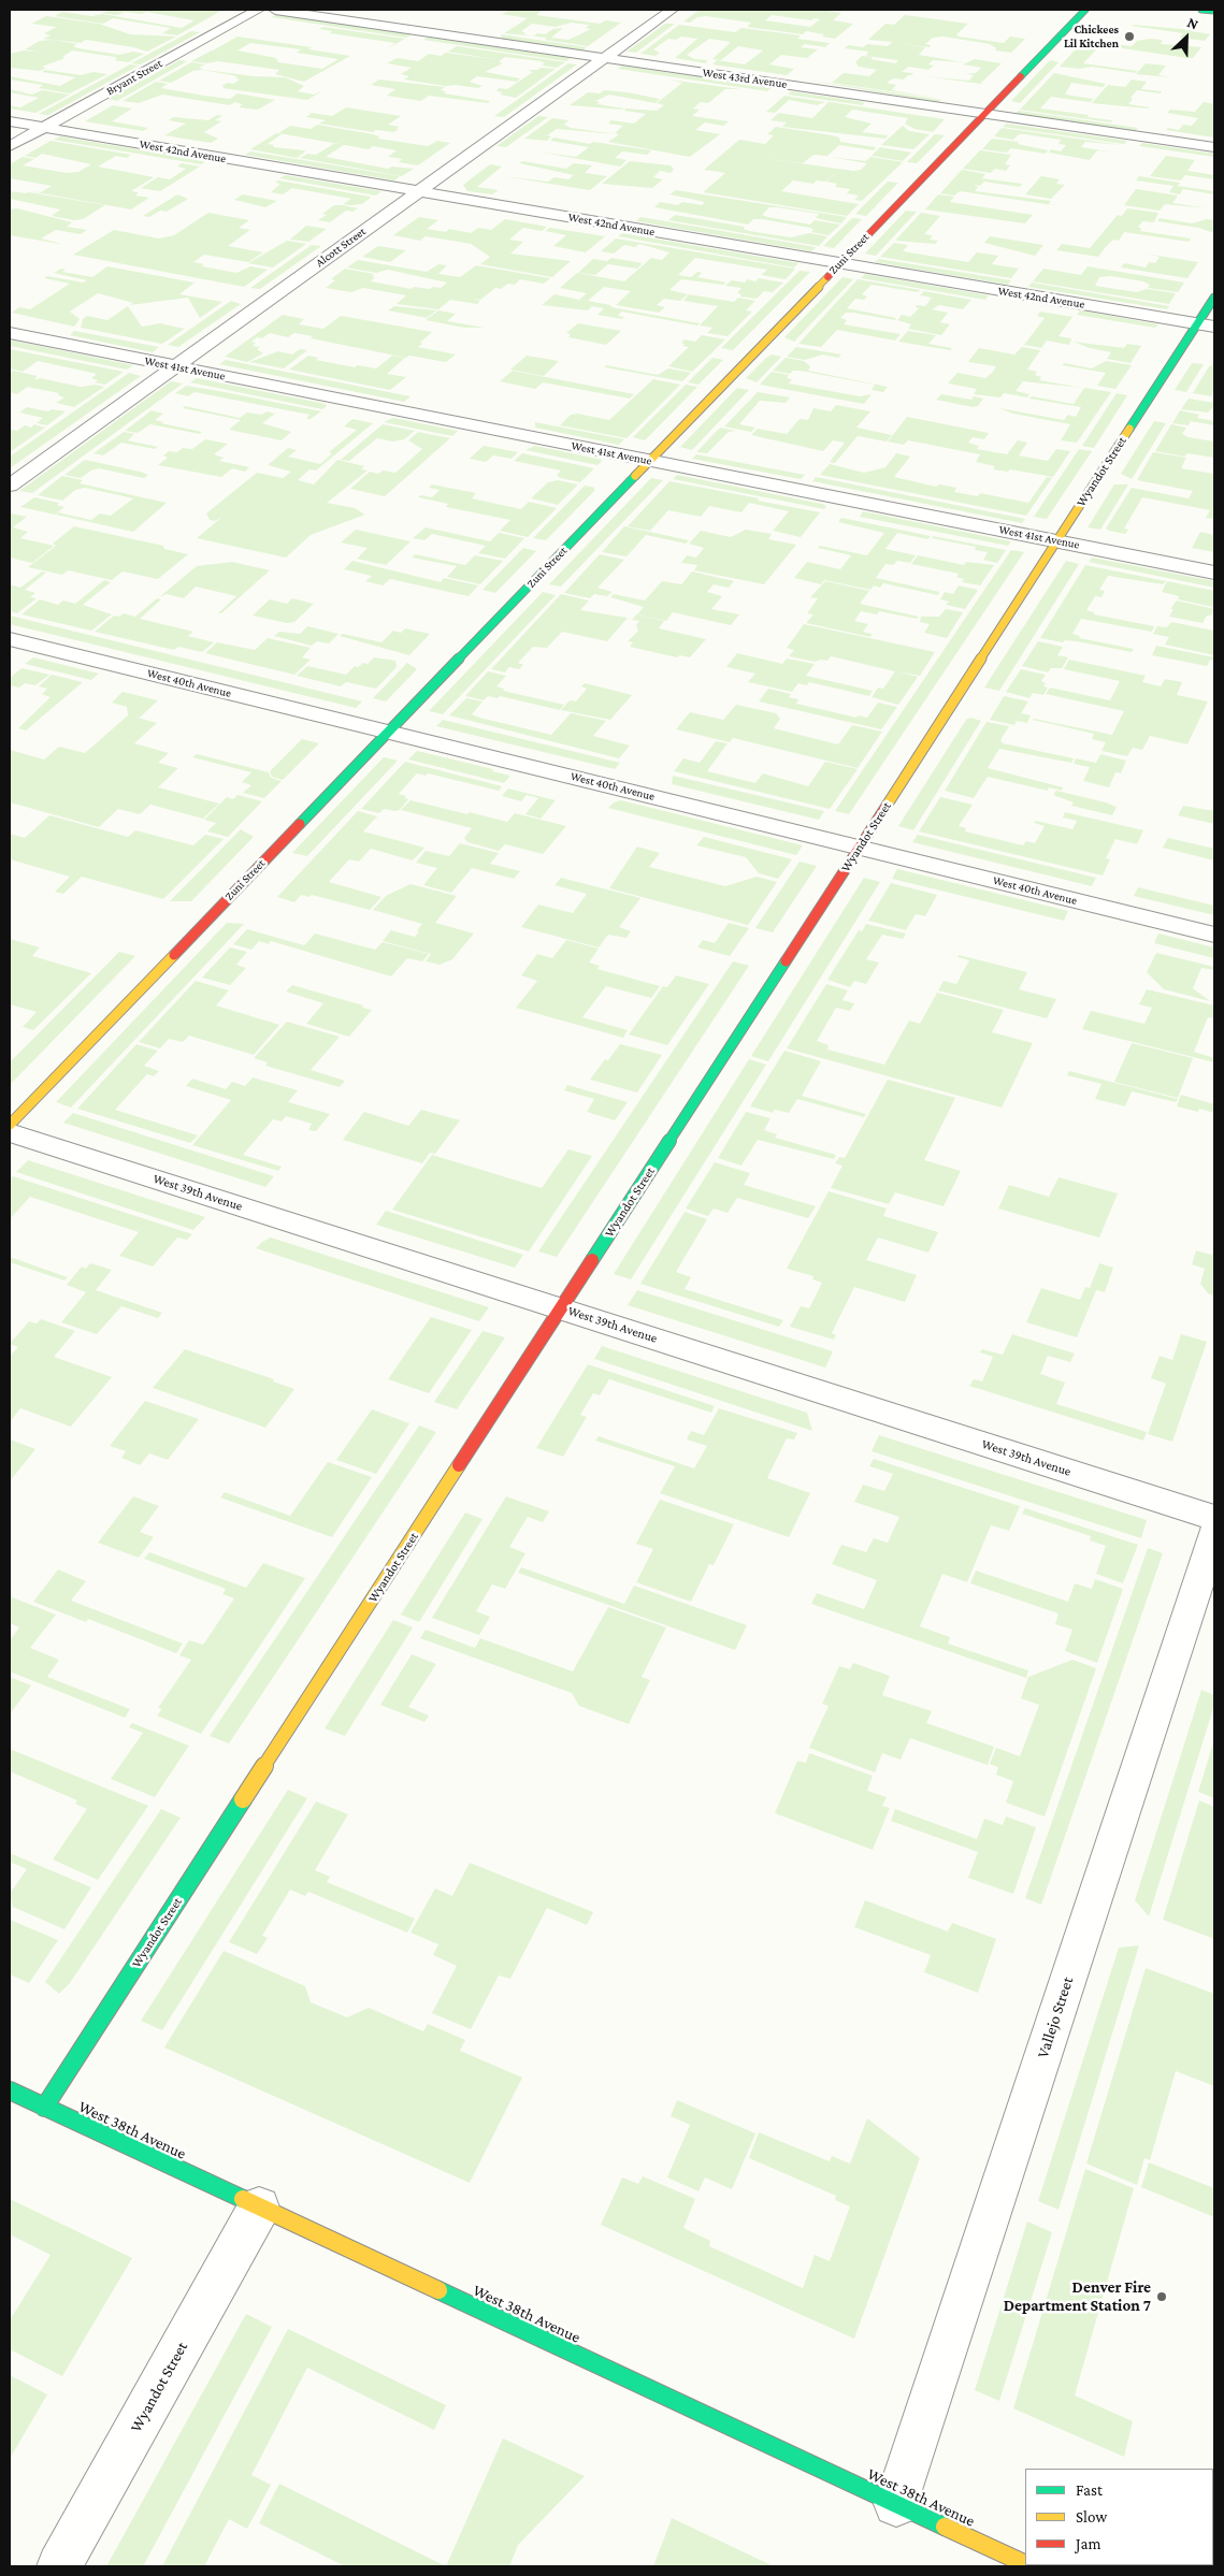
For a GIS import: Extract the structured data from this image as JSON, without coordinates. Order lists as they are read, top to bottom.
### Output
{
  "streets": {
    "street": [
      "Bryant Street",
      "West 43rd Avenue",
      "West 42nd Avenue",
      "Alcott Street",
      "Zuni Street",
      "West 41st Avenue",
      "Wyandot Street",
      "West 40th Avenue",
      "West 39th Avenue",
      "Vallejo Street",
      "West 38th Avenue"
    ]
  },
  "crossings": [
    ["Bryant Street", "West 42nd Avenue"],
    ["West 43rd Avenue", "Alcott Street"],
    ["West 43rd Avenue", "Zuni Street"],
    ["West 42nd Avenue", "Alcott Street"],
    ["West 42nd Avenue", "Zuni Street"],
    ["West 42nd Avenue", "Wyandot Street"],
    ["Alcott Street", "West 41st Avenue"],
    ["Zuni Street", "West 41st Avenue"],
    ["Zuni Street", "West 40th Avenue"],
    ["West 41st Avenue", "Wyandot Street"],
    ["Wyandot Street", "West 40th Avenue"],
    ["Wyandot Street", "West 39th Avenue"],
    ["Wyandot Street", "West 38th Avenue"],
    ["Vallejo Street", "West 38th Avenue"]
  ],
  "places": ["Chickees Lil Kitchen", "Denver Fire Department Station 7"],
  "legend": ["Fast", "Slow", "Jam"],
  "north": "top right"
}
